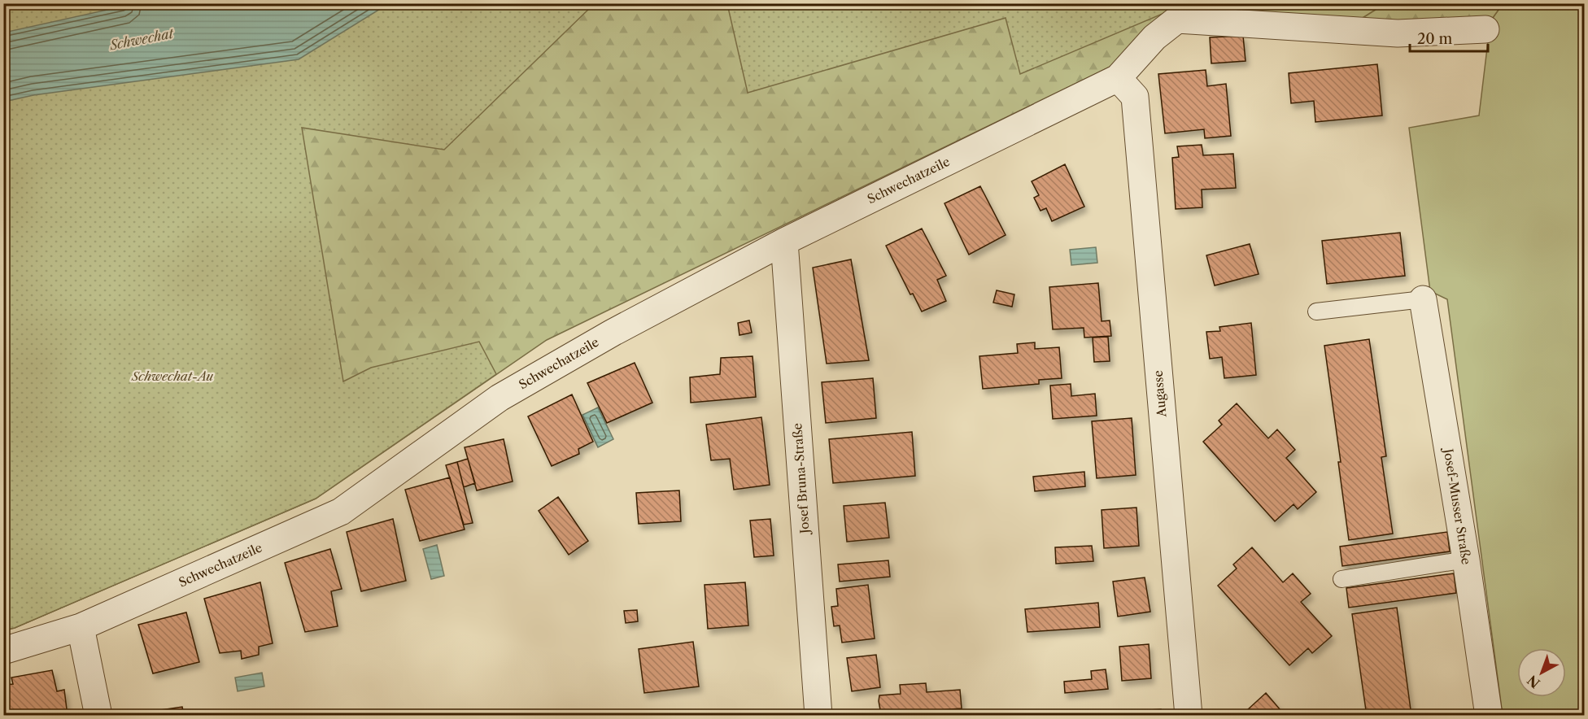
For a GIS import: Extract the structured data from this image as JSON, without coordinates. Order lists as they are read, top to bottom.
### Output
{
  "streets": {
    "street": [
      "Schwechatzeile",
      "Augasse",
      "Josef Bruna-Straße",
      "Josef-Musser Straße"
    ]
  },
  "crossings": [
    ["Schwechatzeile", "Augasse"],
    ["Schwechatzeile", "Josef Bruna-Straße"]
  ],
  "water": ["Schwechat"],
  "parks": ["Schwechat-Au"],
  "scale_bar": "20 m",
  "north": "bottom left"
}
